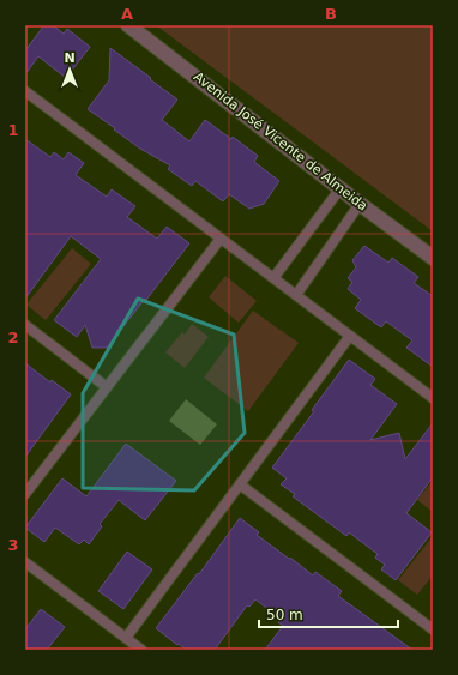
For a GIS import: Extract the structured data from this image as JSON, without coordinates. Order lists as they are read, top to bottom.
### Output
{
  "streets": {
    "street": ["Avenida José Vicente de Almeida"]
  },
  "scale_bar": "50 m",
  "north": "top",
  "grid": {
    "columns": ["A", "B"],
    "rows": ["1", "2", "3"]
  }
}
